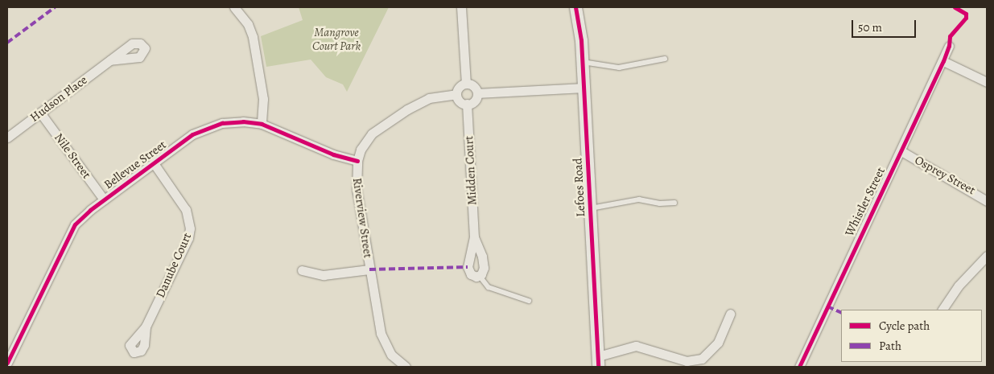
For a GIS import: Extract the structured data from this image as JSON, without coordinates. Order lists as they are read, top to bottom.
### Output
{
  "streets": {
    "street": [
      "Hudson Place",
      "Nile Street",
      "Bellevue Street",
      "Midden Court",
      "Osprey Street",
      "Lefoes Road",
      "Whistler Street",
      "Riverview Street",
      "Danube Court"
    ]
  },
  "crossings": [
    ["Hudson Place", "Nile Street"],
    ["Nile Street", "Bellevue Street"],
    ["Bellevue Street", "Riverview Street"],
    ["Bellevue Street", "Danube Court"],
    ["Midden Court", "Riverview Street"],
    ["Osprey Street", "Whistler Street"]
  ],
  "parks": ["Mangrove Court Park"],
  "legend": ["Cycle path", "Path"],
  "scale_bar": "50 m"
}
